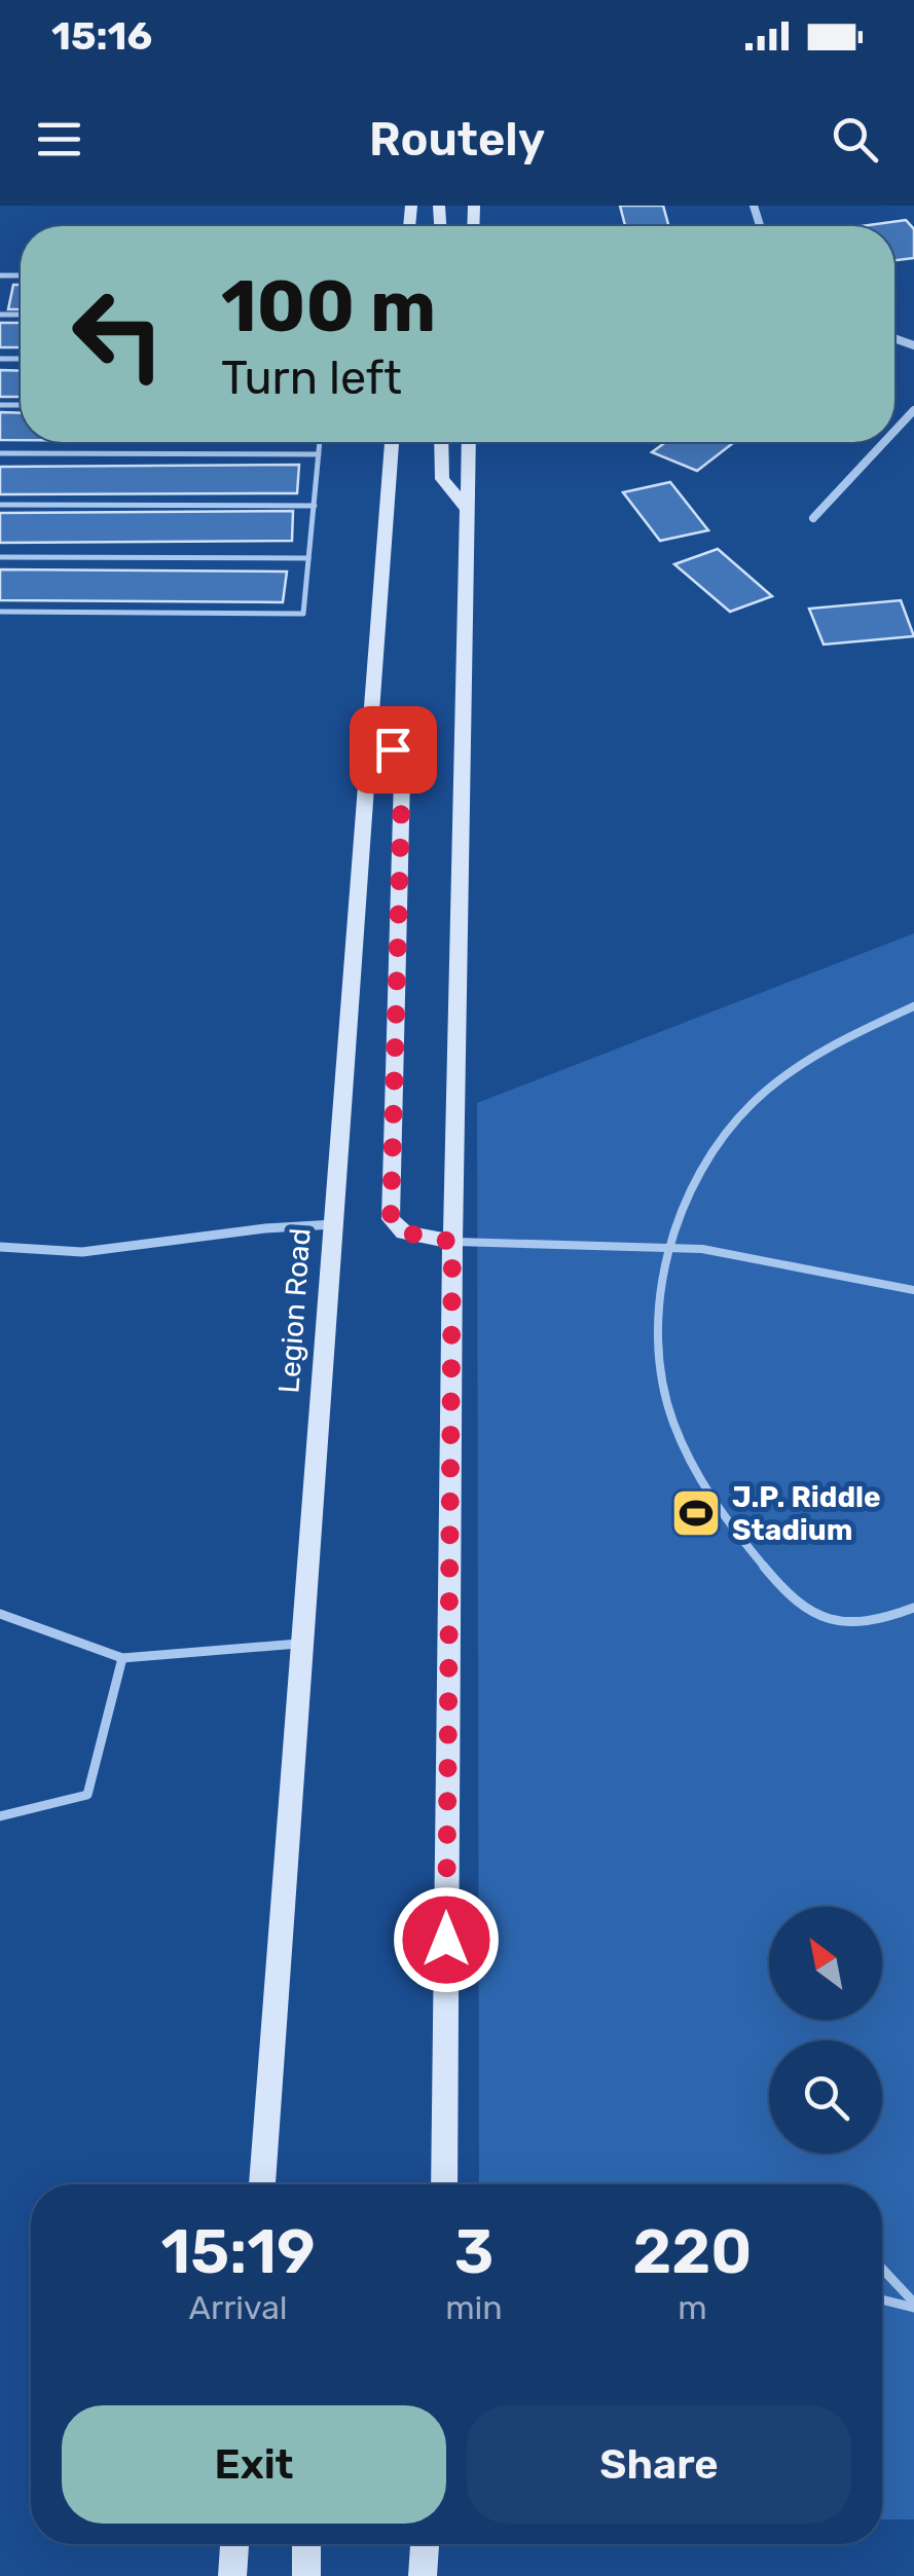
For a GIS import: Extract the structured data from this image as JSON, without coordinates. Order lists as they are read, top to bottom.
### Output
{
  "streets": {
    "main road": ["Legion Road"]
  },
  "places": {
    "sports": ["J.P. Riddle Stadium"]
  },
  "north": "top left",
  "page": {
    "status": "15:16",
    "header": "Routely",
    "turn": ["100 m", "Turn left"],
    "eta": [
      "15:19",
      "Arrival",
      "3",
      "min",
      "220",
      "m"
    ],
    "buttons": ["Exit", "Share"]
  }
}
